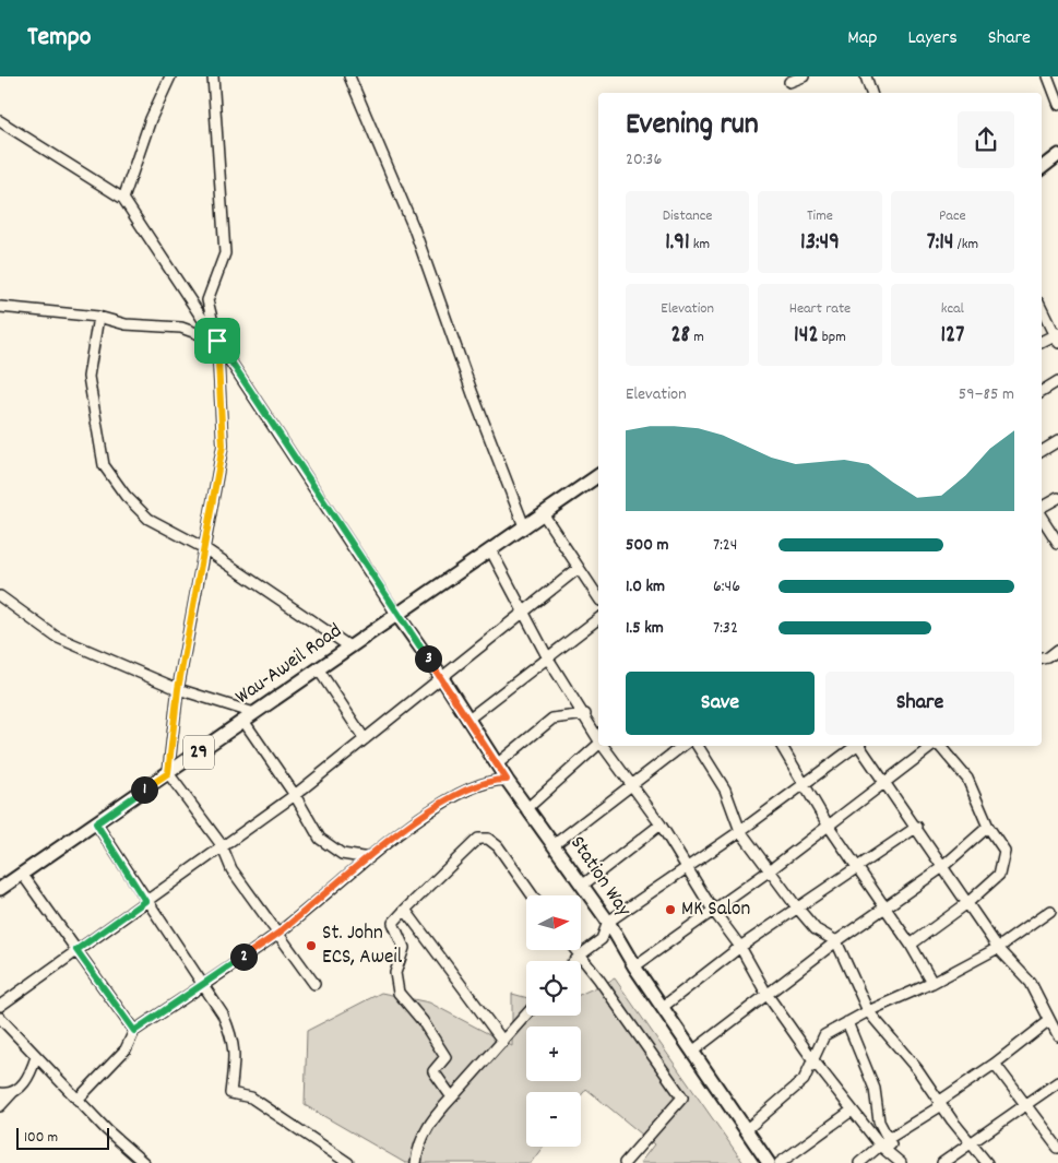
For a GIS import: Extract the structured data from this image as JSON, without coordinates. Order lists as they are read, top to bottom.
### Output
{
  "streets": {
    "main road": ["Wau-Aweil Road", "29", "Station Way"]
  },
  "crossings": [
    ["Wau-Aweil Road", "Station Way"]
  ],
  "places": ["MK Salon", "St. John ECS, Aweil"],
  "scale_bar": "100 m",
  "north": "right",
  "page": {
    "header": "Tempo",
    "nav": ["Map", "Layers", "Share"],
    "heading": ["Evening run", "20:36"],
    "stats": [
      ["Distance", "1.91 km"],
      ["Time", "13:49"],
      ["Pace", "7:14 /km"],
      ["Elevation", "28 m"],
      ["Heart rate", "142 bpm"],
      ["kcal", "127"]
    ],
    "chart": ["Elevation", "59–85 m"],
    "list": [
      {
        "name": "500 m",
        "note": "7:24"
      },
      {
        "name": "1.0 km",
        "note": "6:46"
      },
      {
        "name": "1.5 km",
        "note": "7:32"
      }
    ],
    "pins": ["3", "1", "2"],
    "buttons": ["Save", "Share"],
    "map_buttons": ["+", "−"],
    "scale": "100 m"
  }
}
